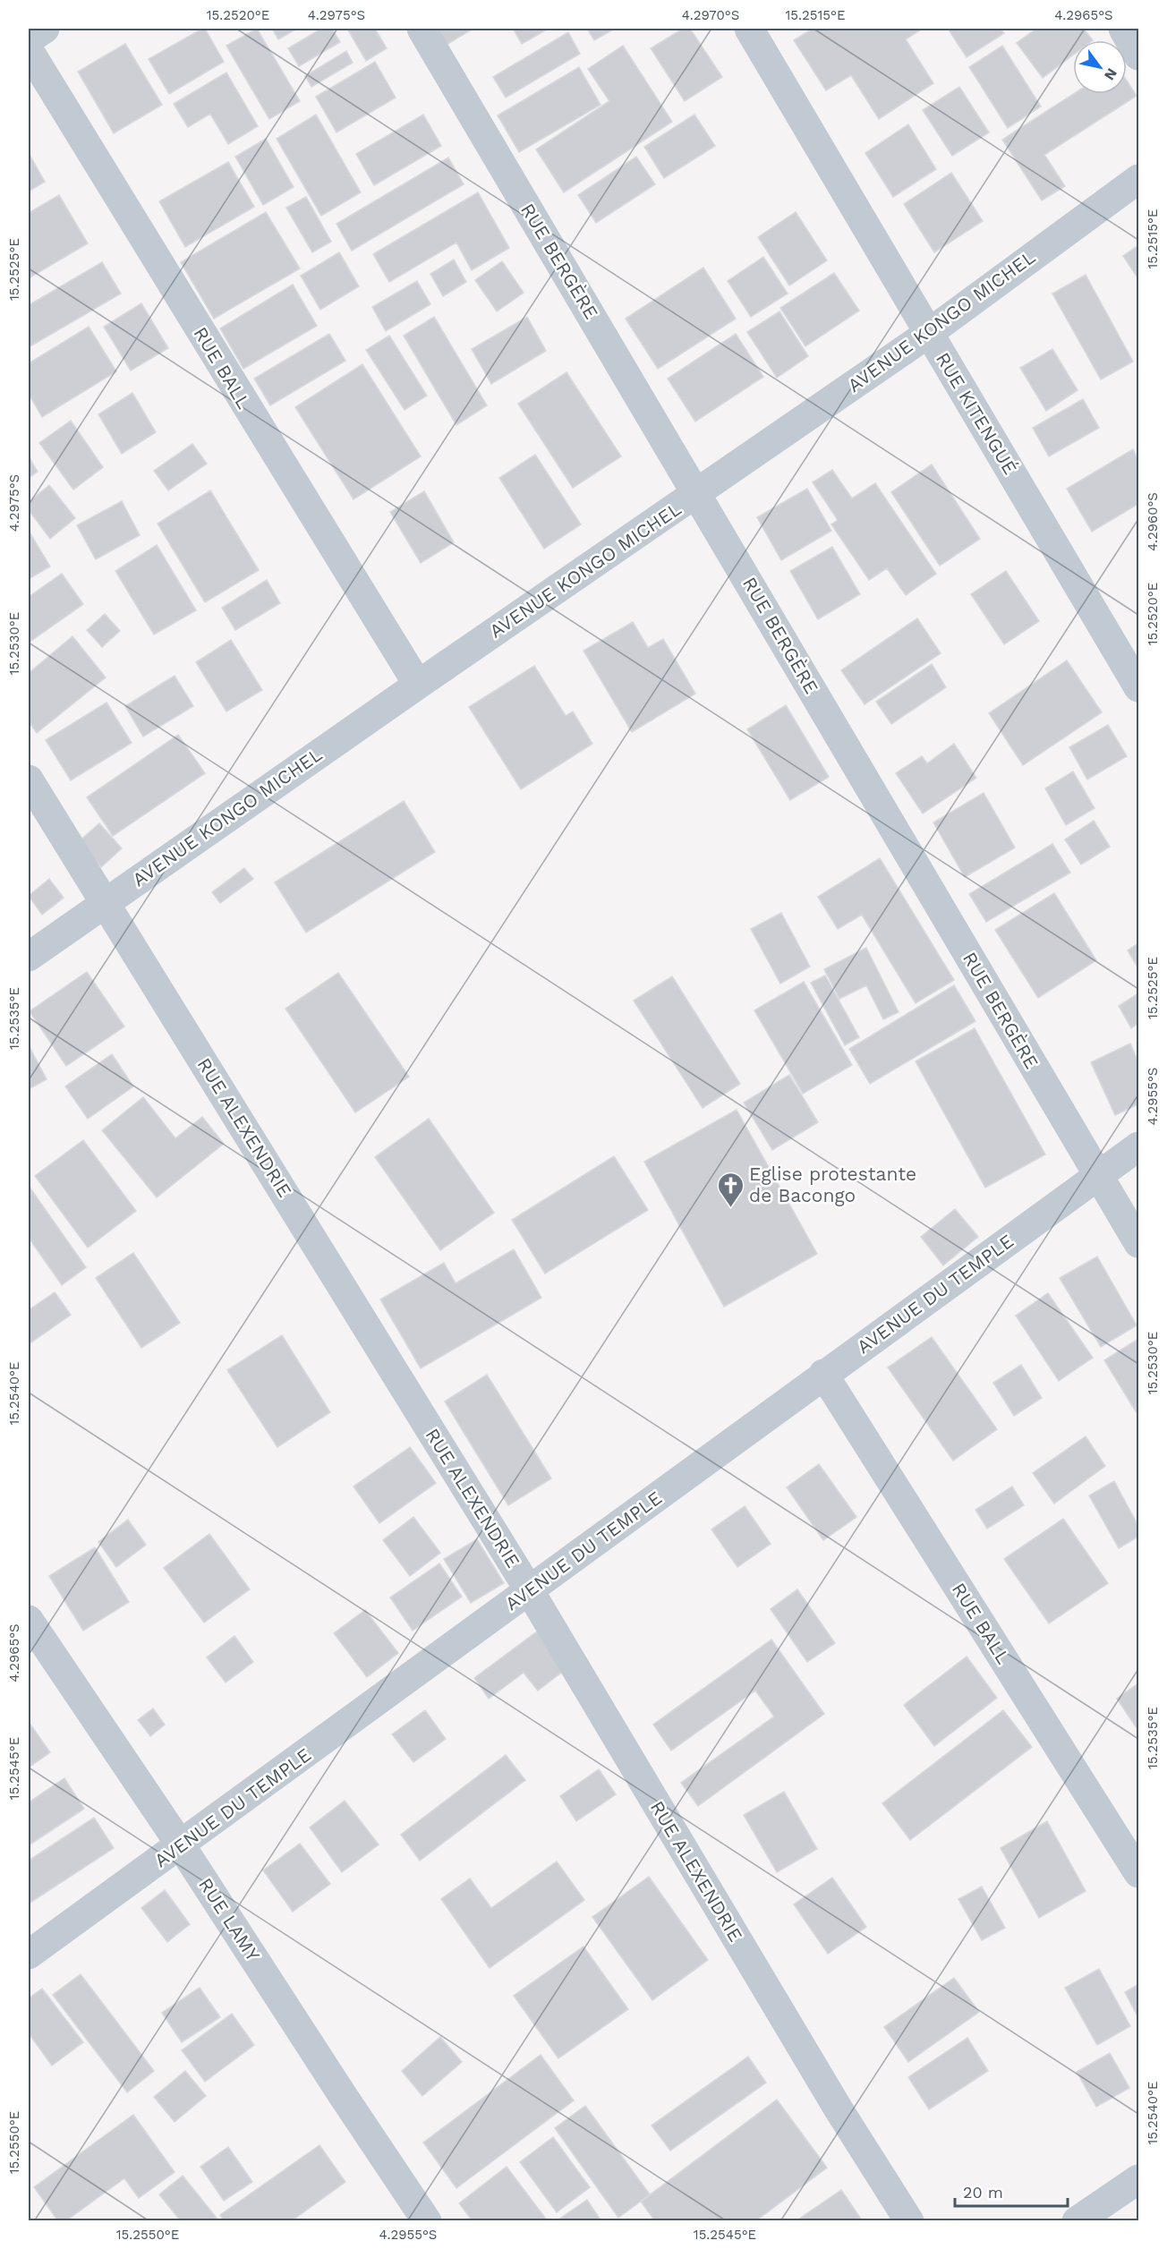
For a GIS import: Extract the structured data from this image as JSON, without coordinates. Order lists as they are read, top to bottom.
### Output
{
  "streets": {
    "street": [
      "RUE BERGÈRE",
      "AVENUE KONGO MICHEL",
      "RUE BALL",
      "RUE KITENGUÉ",
      "RUE ALEXENDRIE",
      "AVENUE DU TEMPLE",
      "RUE LAMY"
    ]
  },
  "crossings": [
    ["RUE BERGÈRE", "AVENUE KONGO MICHEL"],
    ["RUE BERGÈRE", "AVENUE DU TEMPLE"],
    ["AVENUE KONGO MICHEL", "RUE BALL"],
    ["AVENUE KONGO MICHEL", "RUE KITENGUÉ"],
    ["AVENUE KONGO MICHEL", "RUE ALEXENDRIE"],
    ["RUE BALL", "AVENUE DU TEMPLE"],
    ["RUE ALEXENDRIE", "AVENUE DU TEMPLE"],
    ["AVENUE DU TEMPLE", "RUE LAMY"]
  ],
  "places": {
    "church": ["Eglise protestante de Bacongo"]
  },
  "scale_bar": "20 m",
  "north": "bottom right",
  "coordinates": [
    "15.2520°E",
    "4.2975°S",
    "4.2970°S",
    "15.2515°E",
    "4.2965°S",
    "15.2525°E",
    "4.2960°S",
    "15.2530°E",
    "15.2535°E",
    "4.2955°S",
    "15.2540°E",
    "15.2545°E",
    "15.2550°E"
  ]
}
